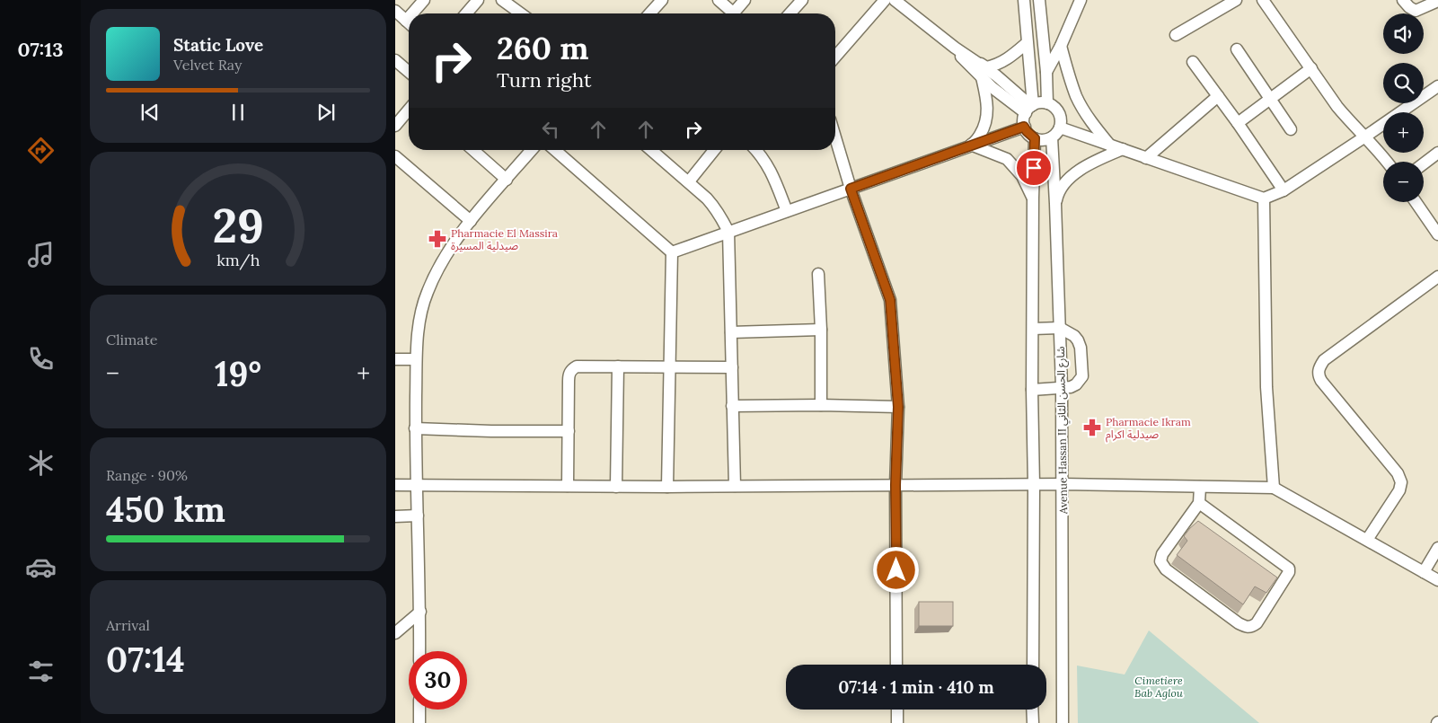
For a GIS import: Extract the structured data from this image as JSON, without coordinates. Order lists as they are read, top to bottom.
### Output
{
  "streets": {
    "street": ["Avenue Hassan II شارع الحسن الثاني"]
  },
  "parks": ["Cimetiere Bab Aglou"],
  "places": {
    "pharmacy": ["Pharmacie El Massira صيدلية المسيرة", "Pharmacie Ikram صيدلية اكرام"]
  },
  "page": {
    "tabs": "07:13",
    "map_buttons": ["+", "−"],
    "turn": ["260 m", "Turn right"],
    "song": ["Static Love", "Velvet Ray"],
    "tile": [
      "Climate",
      ["Range · 90%", "450 km"],
      ["Arrival", "07:14"]
    ],
    "heat": ["−", "19°", "+"],
    "limit": "30",
    "trip": "07:14 · 1 min · 410 m",
    "gauge": ["29", "km/h"]
  }
}
